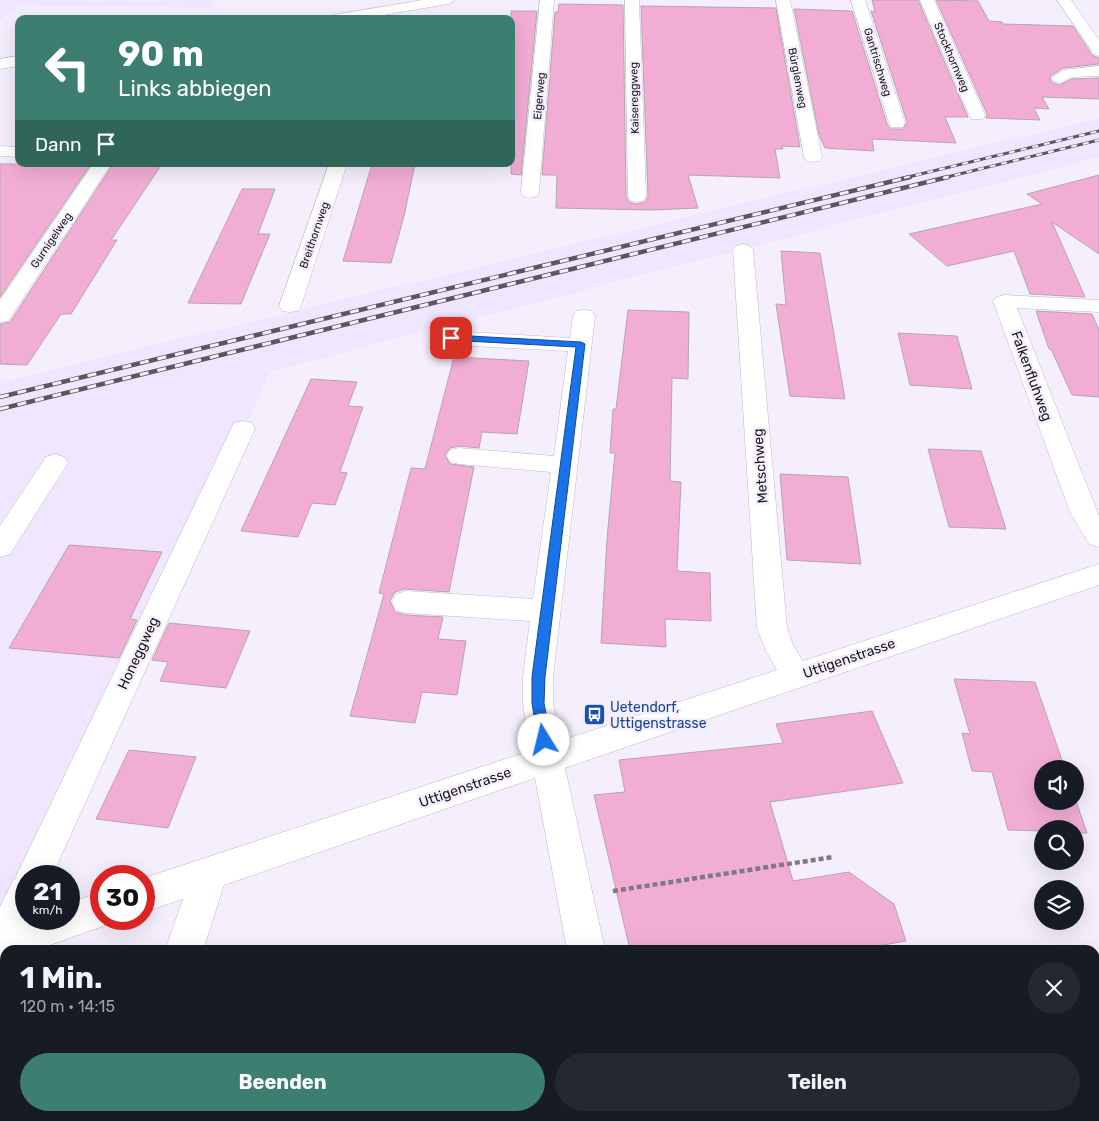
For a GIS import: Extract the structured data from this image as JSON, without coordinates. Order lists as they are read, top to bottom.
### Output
{
  "streets": {
    "street": [
      "Stockhornweg",
      "Gantrischweg",
      "Bürglenweg",
      "Eigerweg",
      "Kaisereggweg",
      "Breithornweg",
      "Gurnigelweg",
      "Falkenfluhweg",
      "Metschweg",
      "Honeggweg",
      "Uttigenstrasse"
    ]
  },
  "crossings": [
    ["Metschweg", "Uttigenstrasse"]
  ],
  "places": {
    "bus stop": ["Uetendorf, Uttigenstrasse"]
  },
  "page": {
    "turn": ["90 m", "Links abbiegen"],
    "then": "Dann",
    "speed": "21 km/h",
    "limit": "30",
    "heading": ["1 Min.", "120 m · 14:15"],
    "buttons": ["Beenden", "Teilen"]
  }
}
